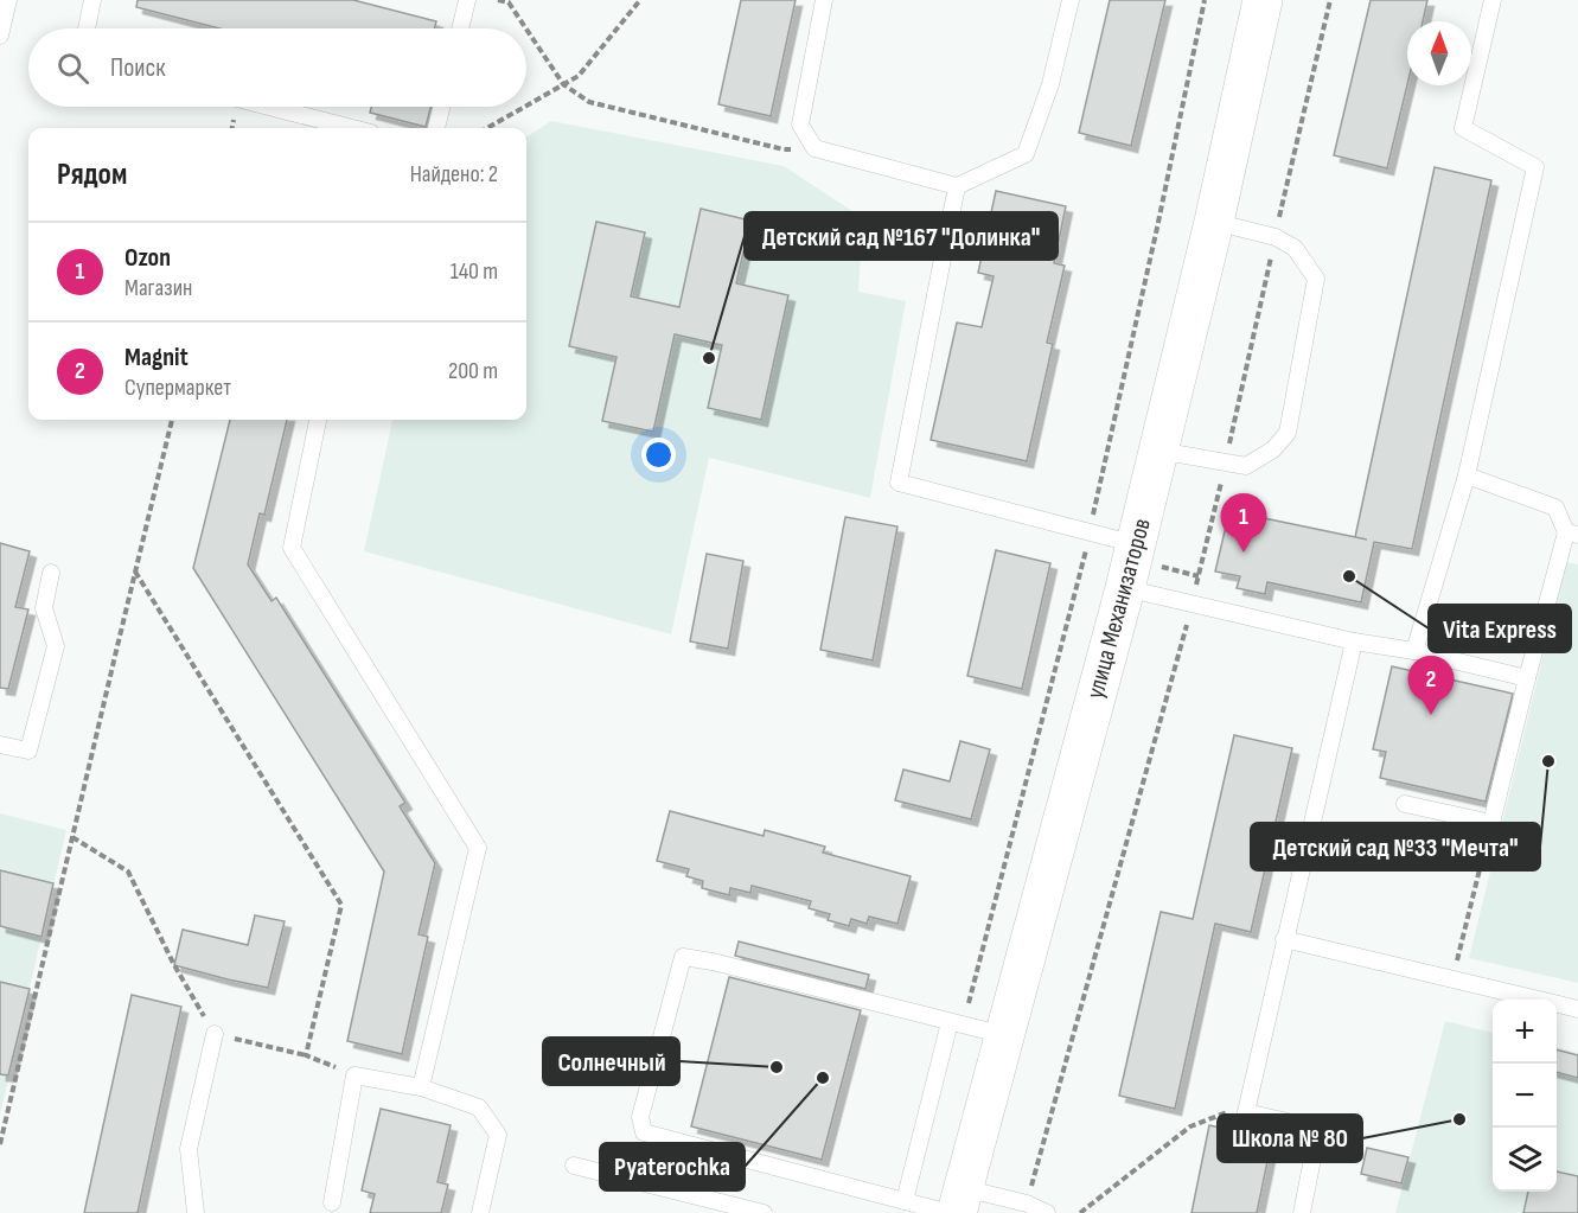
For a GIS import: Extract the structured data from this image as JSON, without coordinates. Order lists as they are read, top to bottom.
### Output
{
  "streets": {
    "main road": ["улица Механизаторов"]
  },
  "places": [
    "Детский сад №167 \"Долинка\"",
    "Vita Express",
    "Детский сад №33 \"Мечта\"",
    "Солнечный",
    "Pyaterochka",
    "Школа № 80"
  ],
  "north": "top",
  "page": {
    "search": "Поиск",
    "heading": ["Рядом", "Найдено: 2"],
    "list": [
      {
        "mark": "1",
        "name": "Ozon",
        "note": "Магазин",
        "value": "140 m"
      },
      {
        "mark": "2",
        "name": "Magnit",
        "note": "Супермаркет",
        "value": "200 m"
      }
    ],
    "pins": ["1", "2"],
    "map_buttons": ["+", "−"]
  }
}
